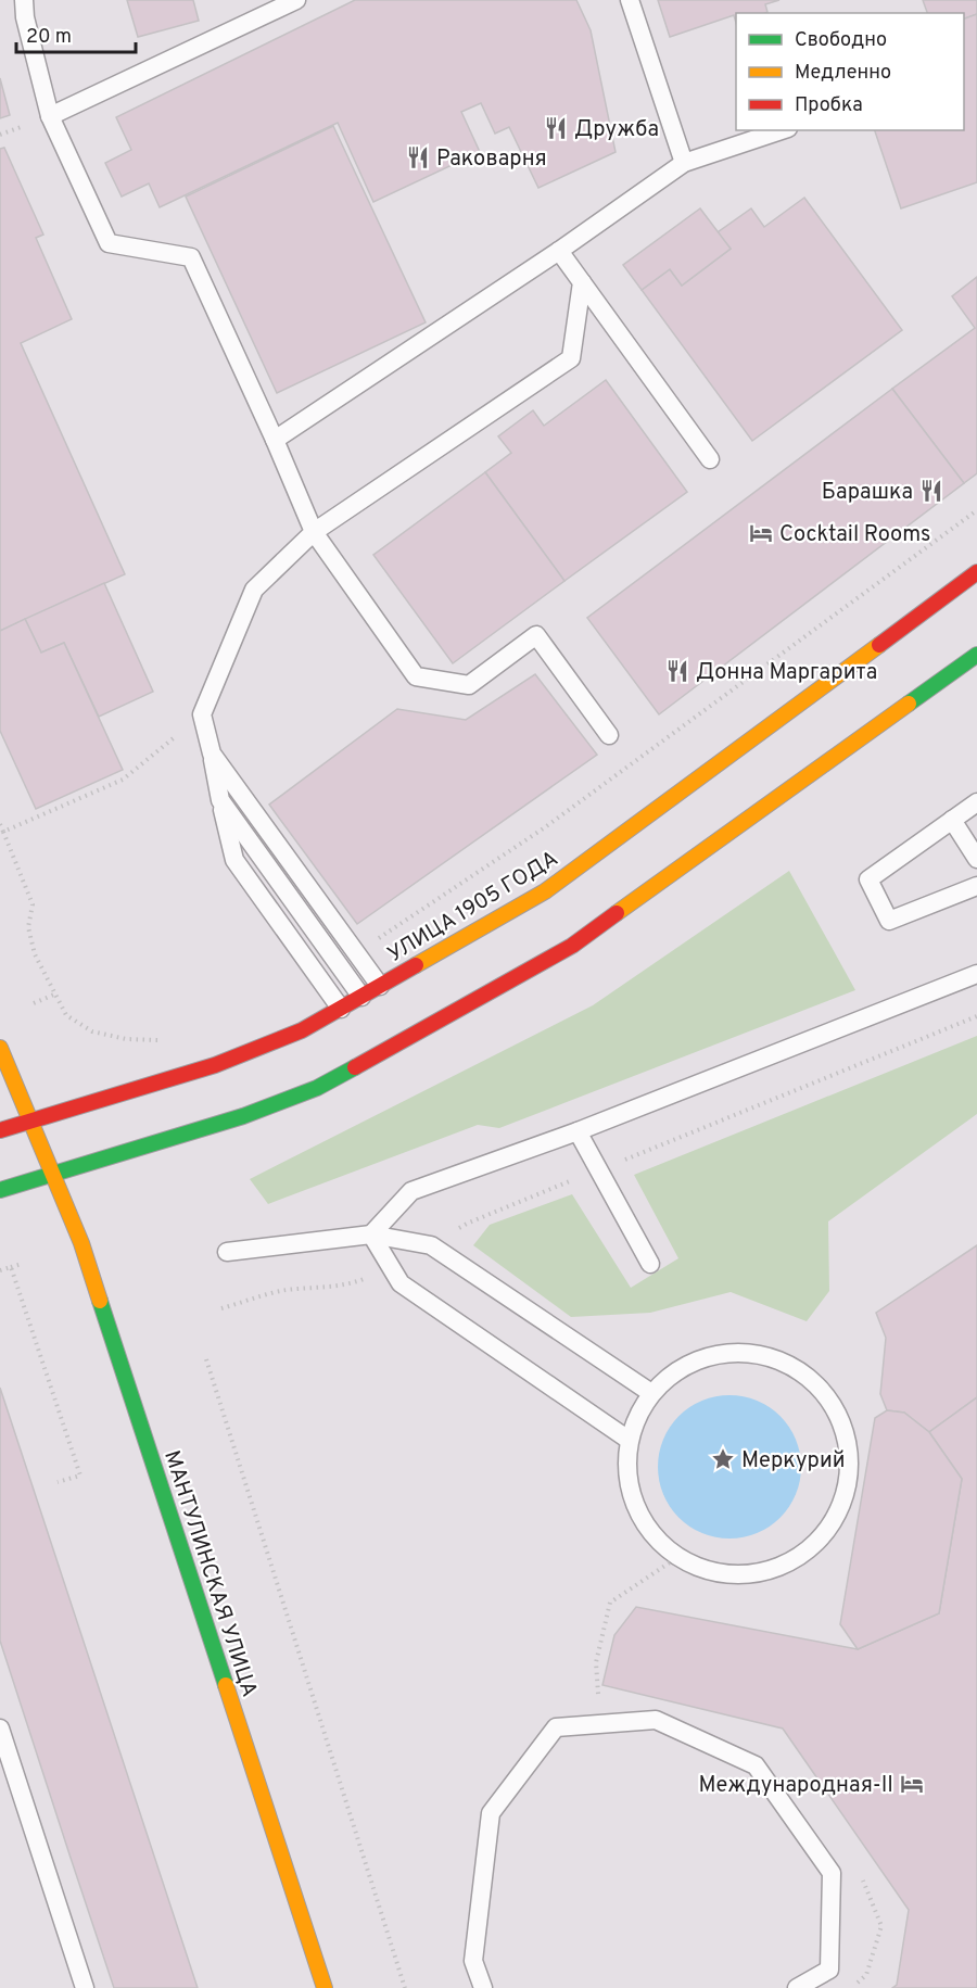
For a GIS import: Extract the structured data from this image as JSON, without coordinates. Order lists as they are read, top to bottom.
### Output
{
  "streets": {
    "main road": ["УЛИЦА 1905 ГОДА", "МАНТУЛИНСКАЯ УЛИЦА"]
  },
  "crossings": [
    ["УЛИЦА 1905 ГОДА", "МАНТУЛИНСКАЯ УЛИЦА"]
  ],
  "places": {
    "restaurant": [
      "Дружба",
      "Раковарня",
      "Барашка",
      "Донна Маргарита"
    ],
    "hotel": ["Cocktail Rooms", "Международная-II"],
    "place": ["Меркурий"]
  },
  "legend": ["Свободно", "Медленно", "Пробка"],
  "scale_bar": "20 m"
}
